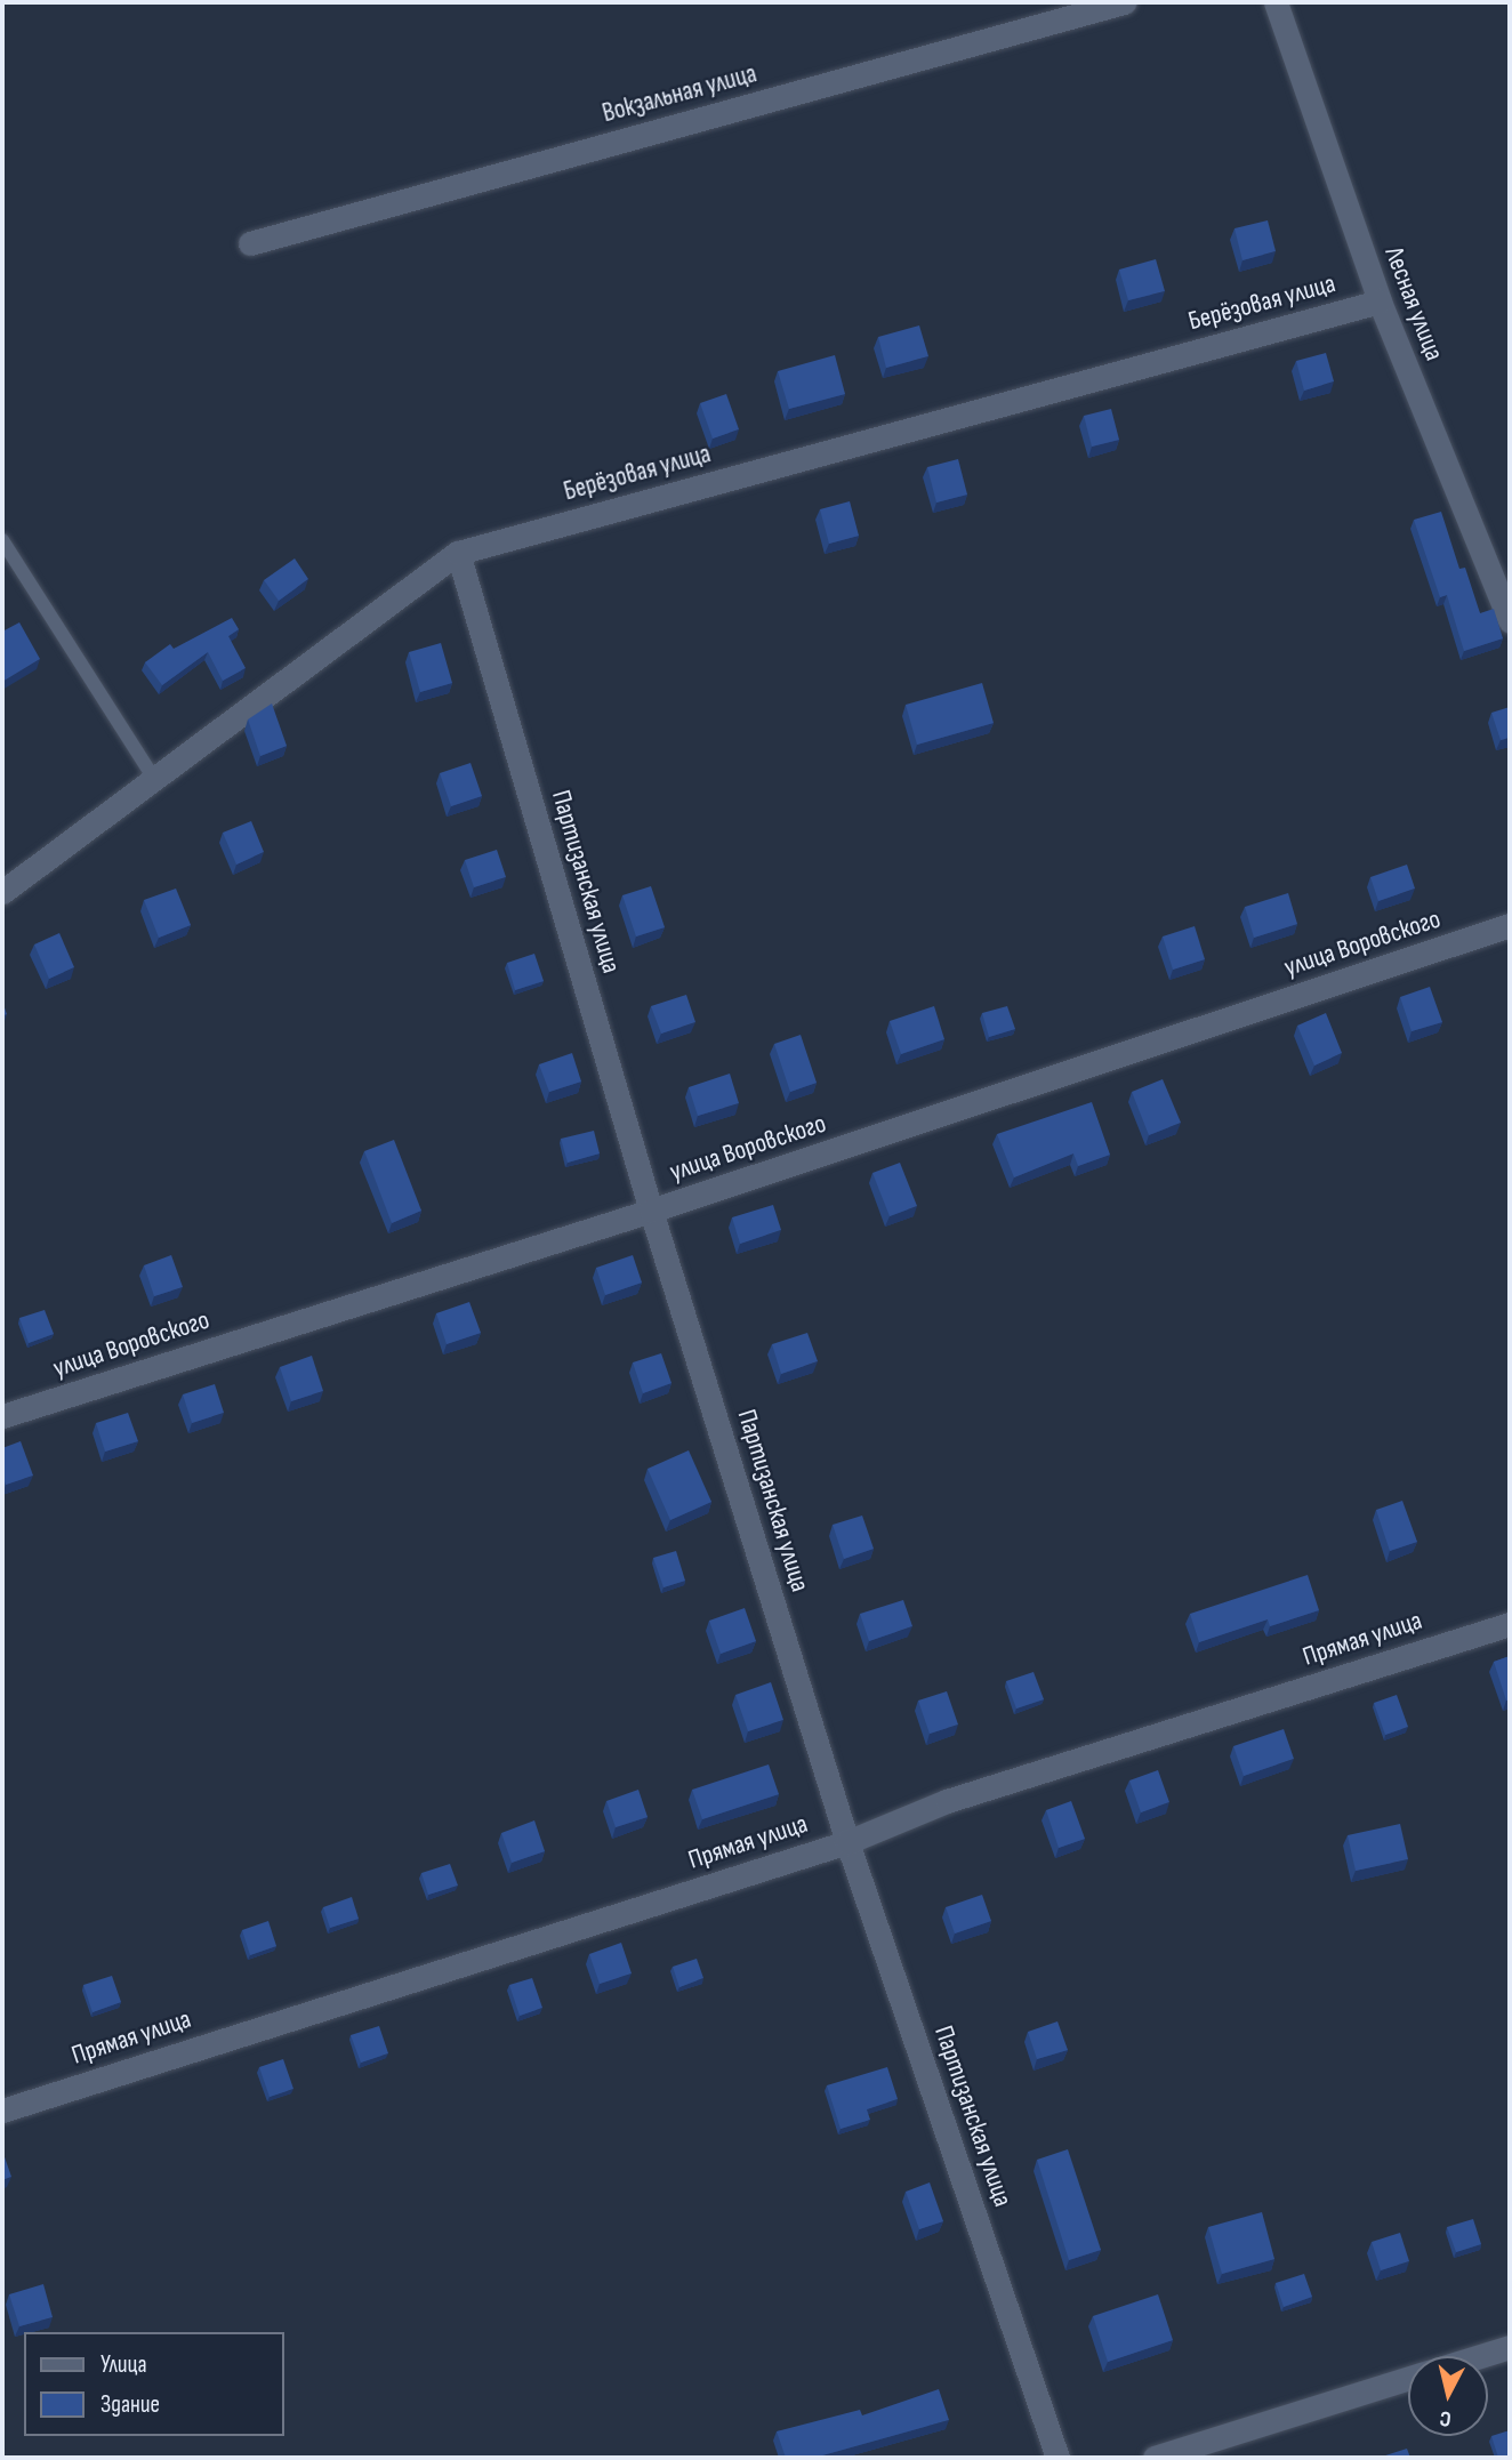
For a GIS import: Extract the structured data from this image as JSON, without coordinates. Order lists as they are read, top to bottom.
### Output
{
  "streets": {
    "street": [
      "Вокзальная улица",
      "Берёзовая улица",
      "Лесная улица",
      "Партизанская улица",
      "улица Воровского",
      "Прямая улица"
    ]
  },
  "crossings": [
    ["Берёзовая улица", "Лесная улица"],
    ["Берёзовая улица", "Партизанская улица"],
    ["Партизанская улица", "улица Воровского"],
    ["Партизанская улица", "Прямая улица"]
  ],
  "legend": ["Улица", "Здание"],
  "north": "bottom"
}
